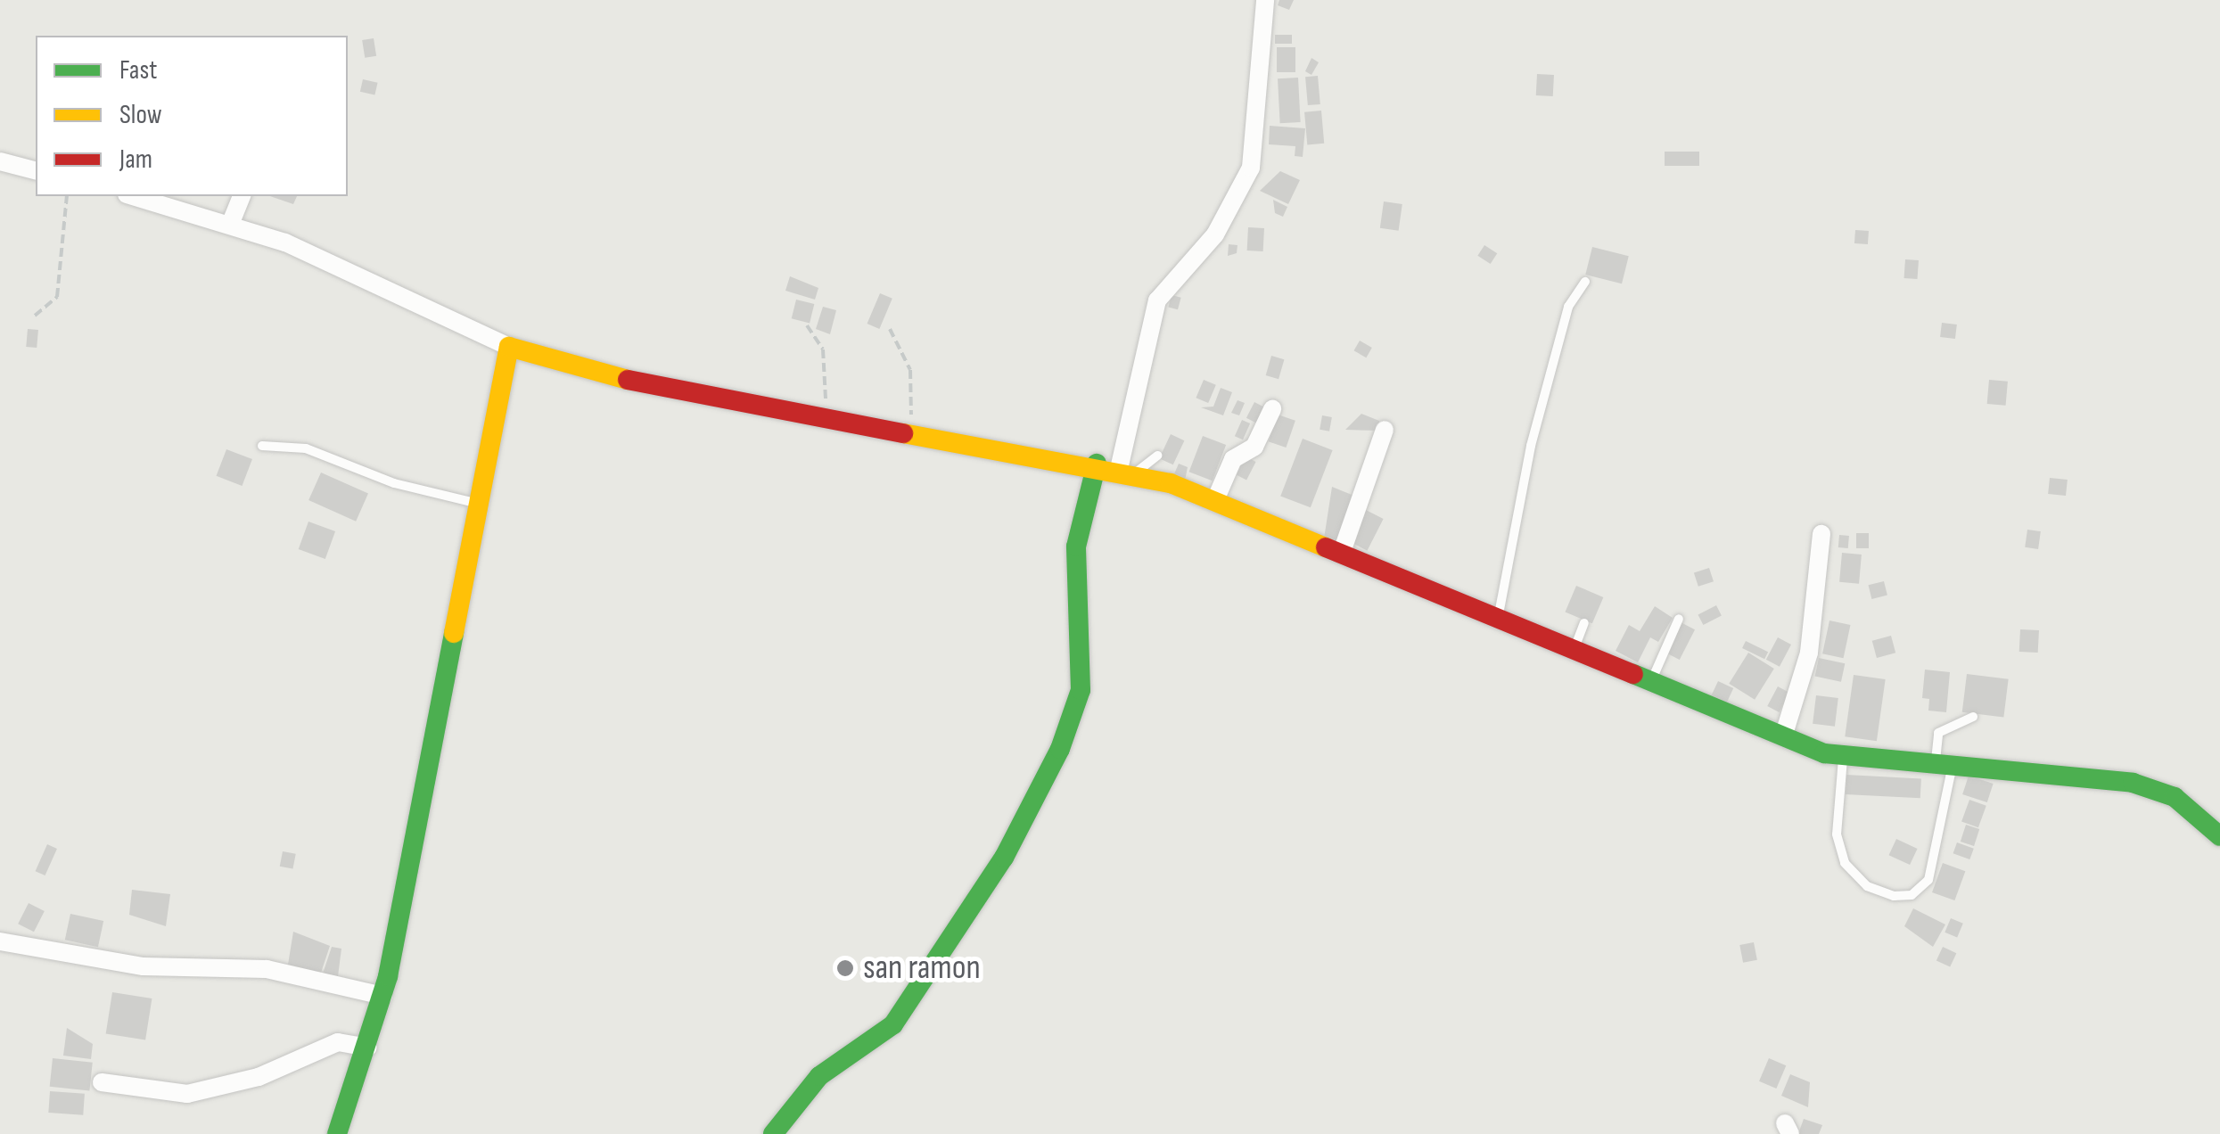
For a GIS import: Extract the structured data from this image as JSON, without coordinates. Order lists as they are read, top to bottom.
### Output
{
  "places": ["san ramon"],
  "legend": ["Fast", "Slow", "Jam"]
}
